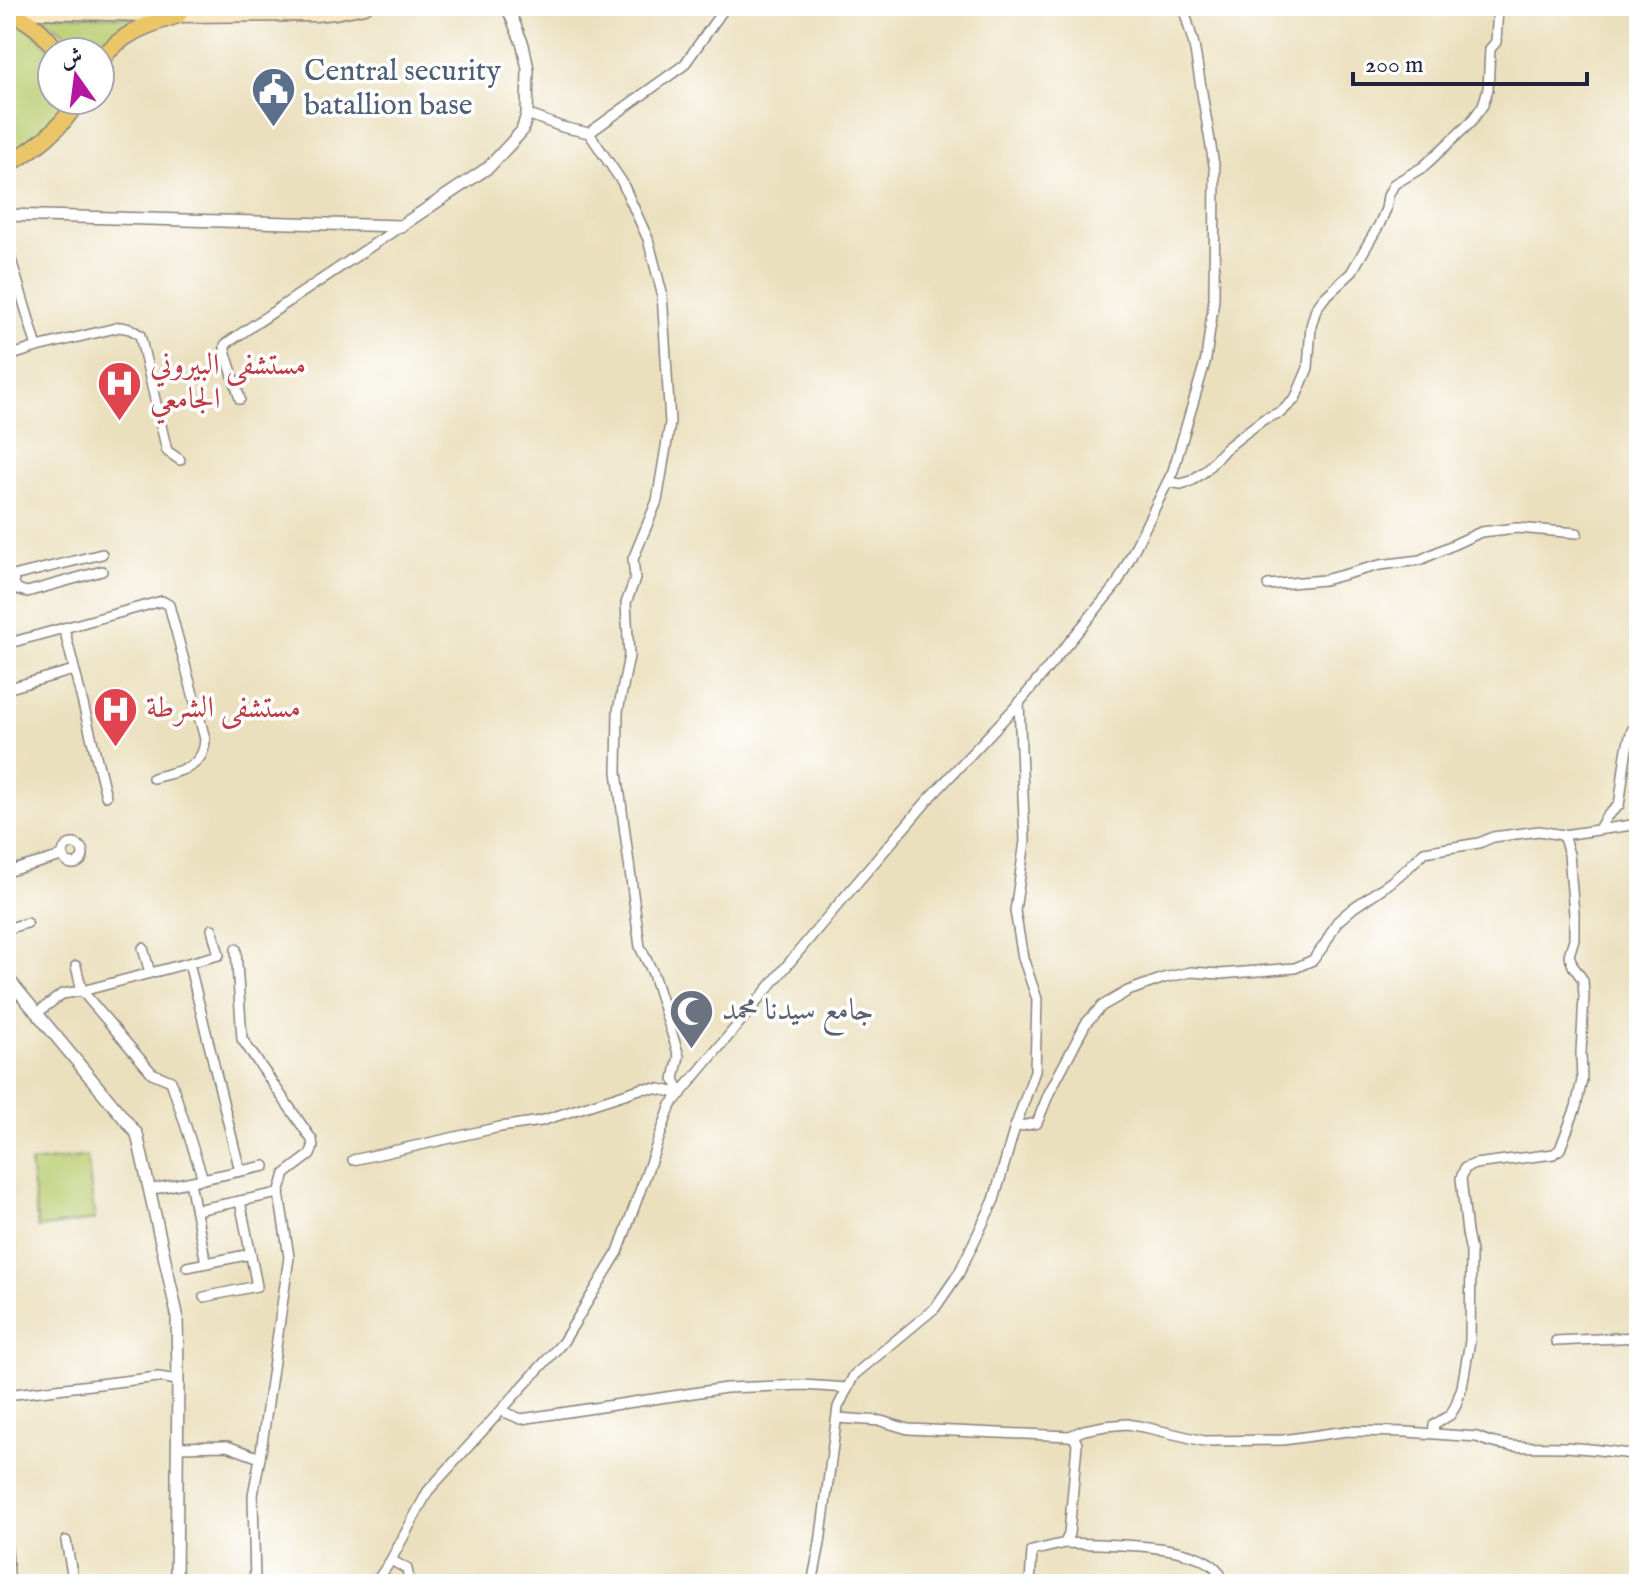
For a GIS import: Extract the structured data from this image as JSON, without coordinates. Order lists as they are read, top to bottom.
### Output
{
  "places": {
    "public building": ["Central security batallion base"],
    "hospital": ["مستشفى البيروني الجامعي", "مستشفى الشرطة"],
    "mosque": ["جامع سيدنا محمد"]
  },
  "scale_bar": "200 m",
  "north": "top"
}
